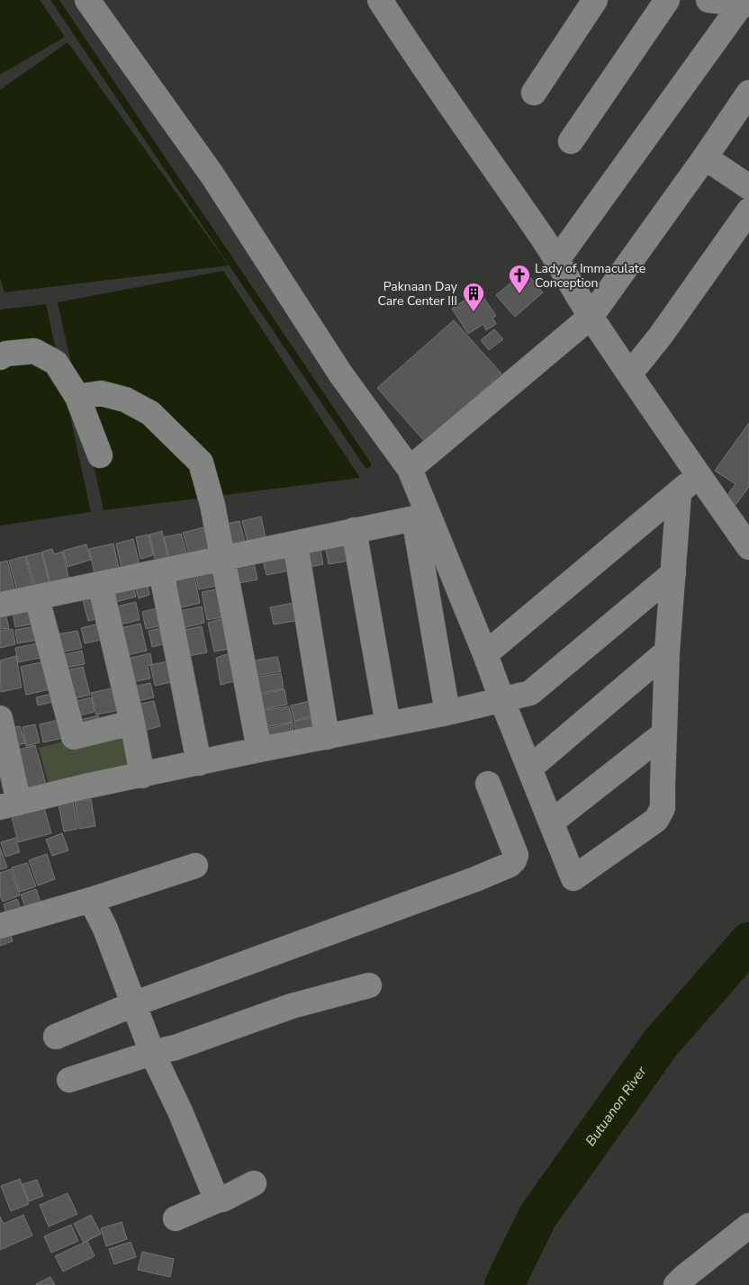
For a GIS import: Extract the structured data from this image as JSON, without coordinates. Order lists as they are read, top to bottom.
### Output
{
  "water": ["Butuanon River"],
  "places": {
    "church": ["Lady of Immaculate Conception"],
    "building": ["Paknaan Day Care Center III"]
  }
}
